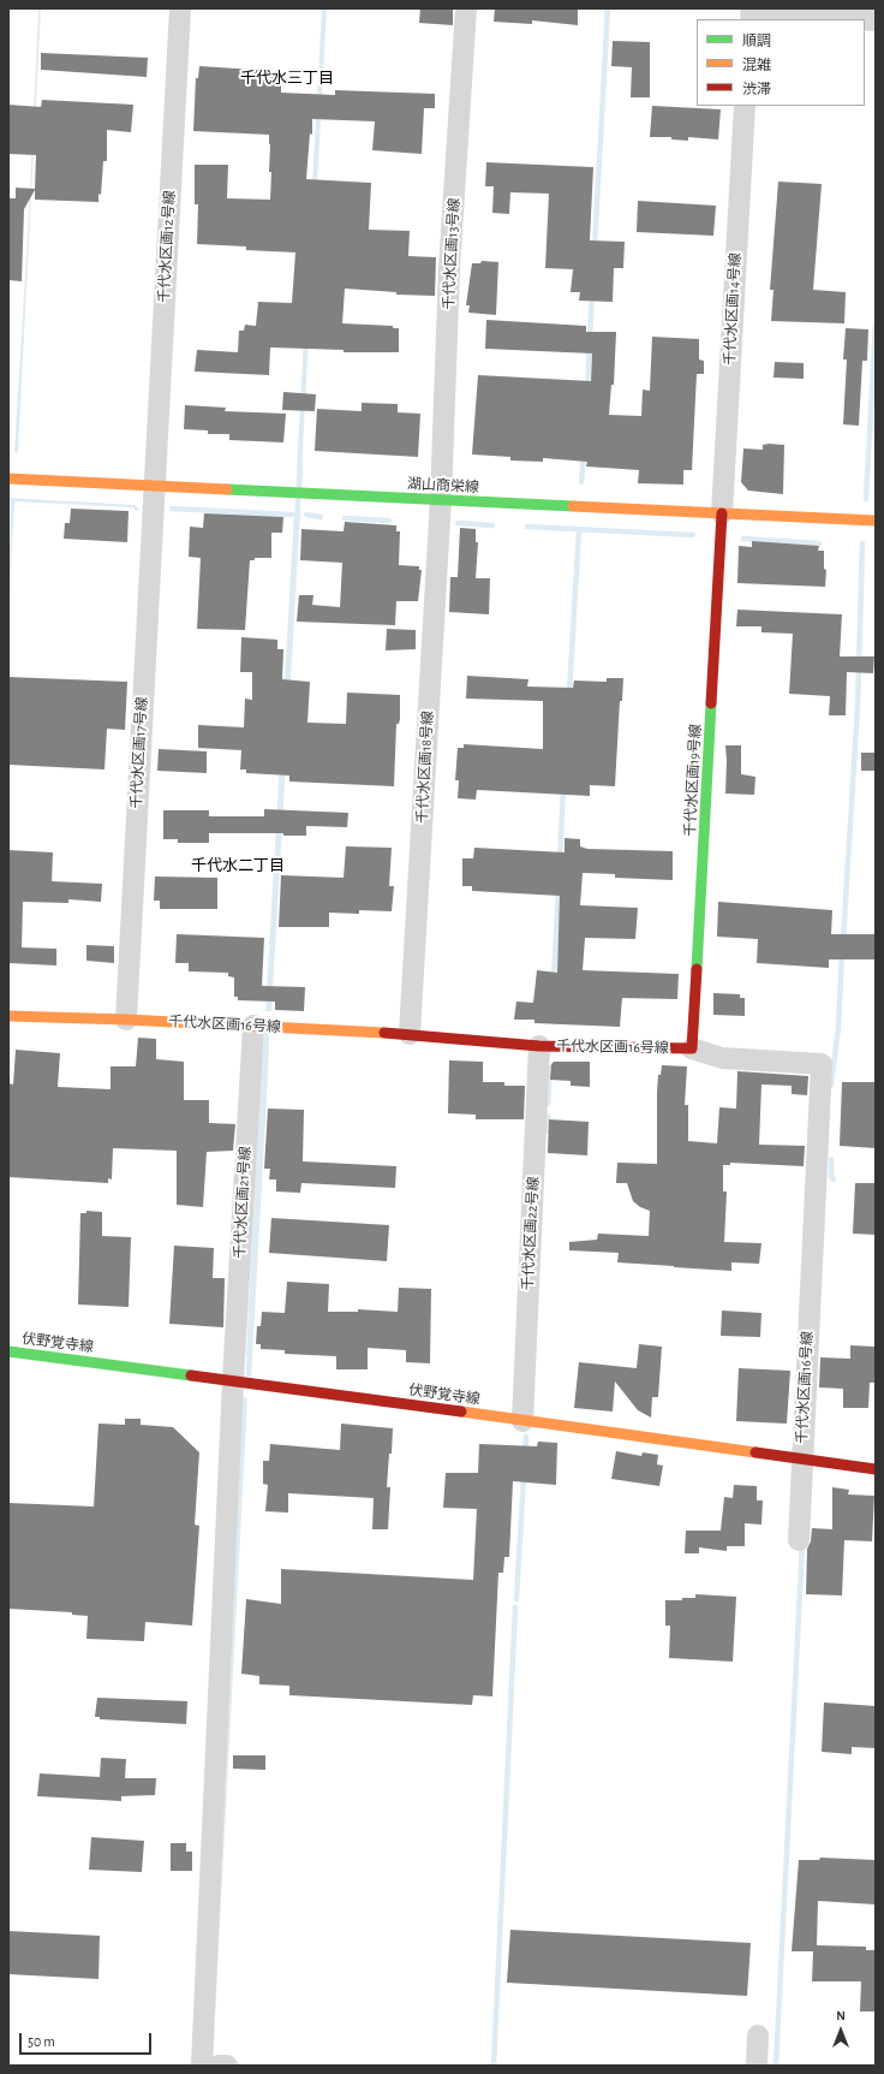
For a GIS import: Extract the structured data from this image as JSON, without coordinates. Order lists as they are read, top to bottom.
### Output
{
  "streets": {
    "street": [
      "千代水区画12号線",
      "千代水区画13号線",
      "千代水区画14号線",
      "湖山商栄線",
      "千代水区画17号線",
      "千代水区画18号線",
      "千代水区画19号線",
      "千代水区画16号線",
      "千代水区画21号線",
      "千代水区画22号線",
      "伏野覚寺線"
    ]
  },
  "crossings": [
    ["千代水区画12号線", "湖山商栄線"],
    ["千代水区画12号線", "千代水区画17号線"],
    ["千代水区画13号線", "湖山商栄線"],
    ["千代水区画13号線", "千代水区画18号線"],
    ["千代水区画14号線", "湖山商栄線"],
    ["千代水区画14号線", "千代水区画19号線"],
    ["湖山商栄線", "千代水区画17号線"],
    ["湖山商栄線", "千代水区画18号線"],
    ["湖山商栄線", "千代水区画19号線"],
    ["千代水区画17号線", "千代水区画16号線"],
    ["千代水区画18号線", "千代水区画16号線"],
    ["千代水区画19号線", "千代水区画16号線"],
    ["千代水区画16号線", "千代水区画21号線"],
    ["千代水区画16号線", "千代水区画22号線"],
    ["千代水区画16号線", "伏野覚寺線"],
    ["千代水区画21号線", "伏野覚寺線"],
    ["千代水区画22号線", "伏野覚寺線"]
  ],
  "districts": ["千代水三丁目", "千代水二丁目"],
  "legend": ["順調", "混雑", "渋滞"],
  "scale_bar": "50 m",
  "north": "top"
}
